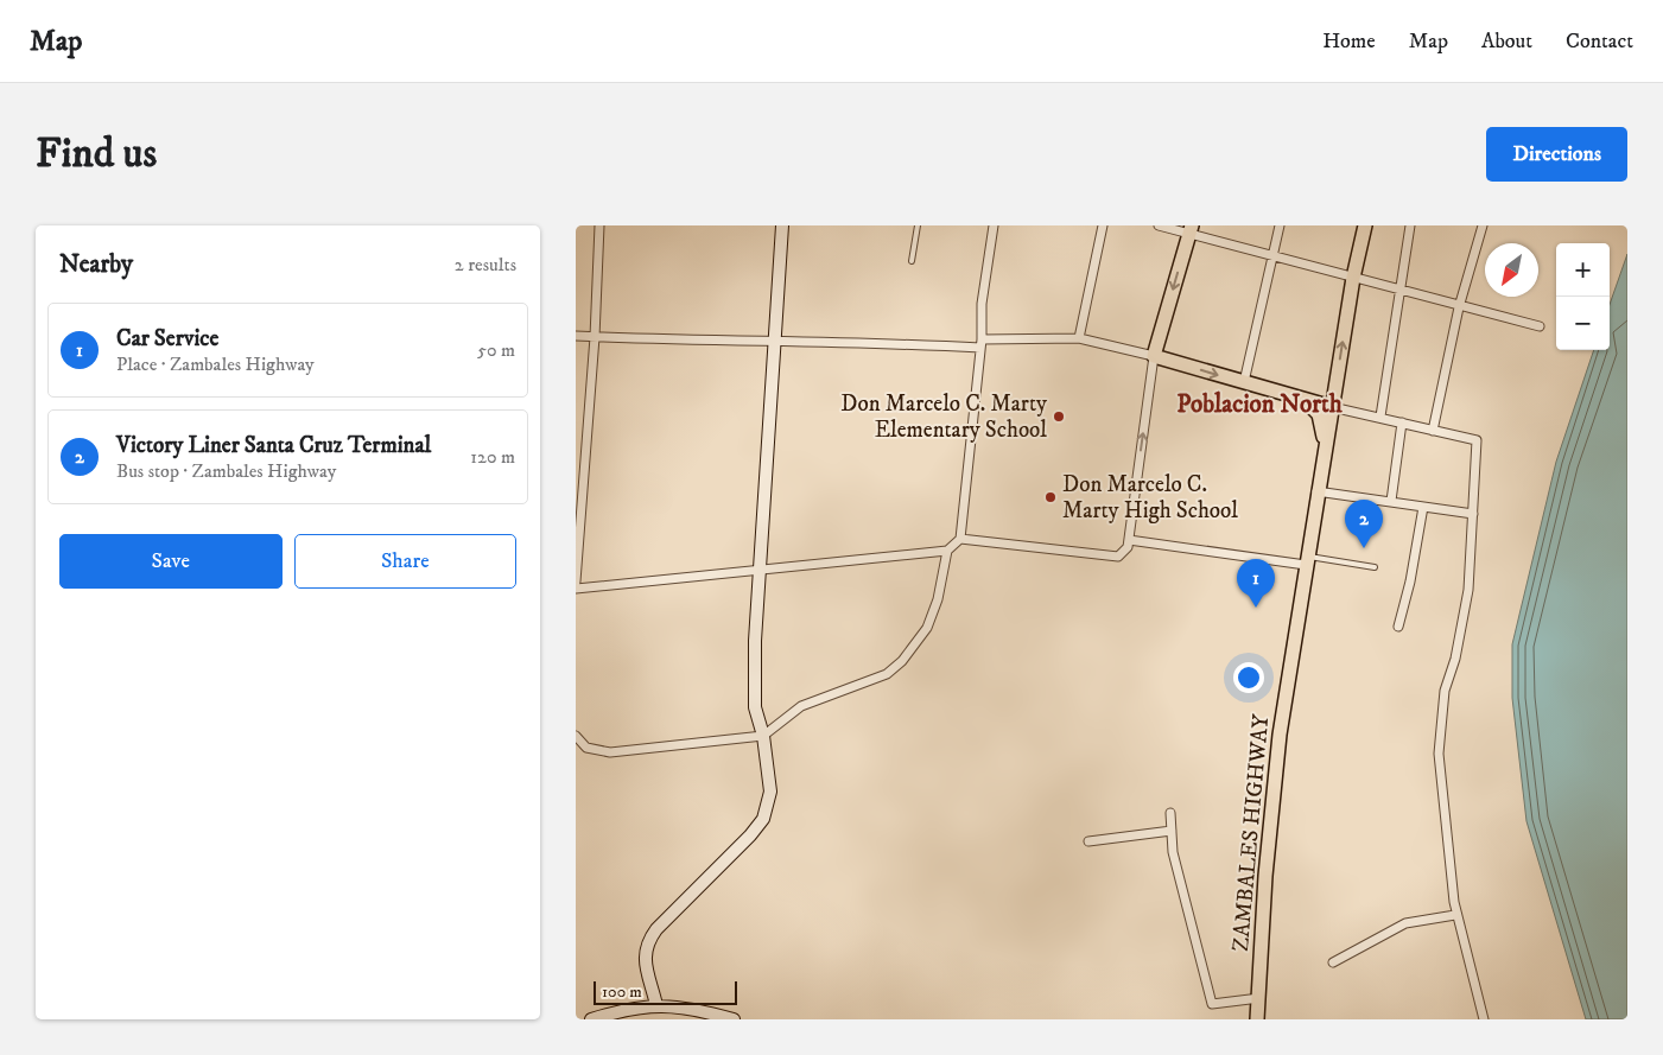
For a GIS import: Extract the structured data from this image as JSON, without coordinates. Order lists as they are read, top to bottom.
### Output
{
  "streets": {
    "main road": ["ZAMBALES HIGHWAY"]
  },
  "districts": ["Poblacion North"],
  "places": ["Don Marcelo C. Marty Elementary School", "Don Marcelo C. Marty High School"],
  "scale_bar": "100 m",
  "north": "bottom left",
  "page": {
    "header": "Map",
    "nav": [
      "Home",
      "Map",
      "About",
      "Contact"
    ],
    "buttons": [
      "Directions",
      ["Save", "Share"]
    ],
    "title": "Find us",
    "heading": ["Nearby", "2 results"],
    "map_buttons": ["+", "−"],
    "list": [
      {
        "mark": "1",
        "name": "Car Service",
        "note": "Place · Zambales Highway",
        "value": "50 m"
      },
      {
        "mark": "2",
        "name": "Victory Liner Santa Cruz Terminal",
        "note": "Bus stop · Zambales Highway",
        "value": "120 m"
      }
    ],
    "pins": ["2", "1"],
    "scale": "100 m"
  }
}
